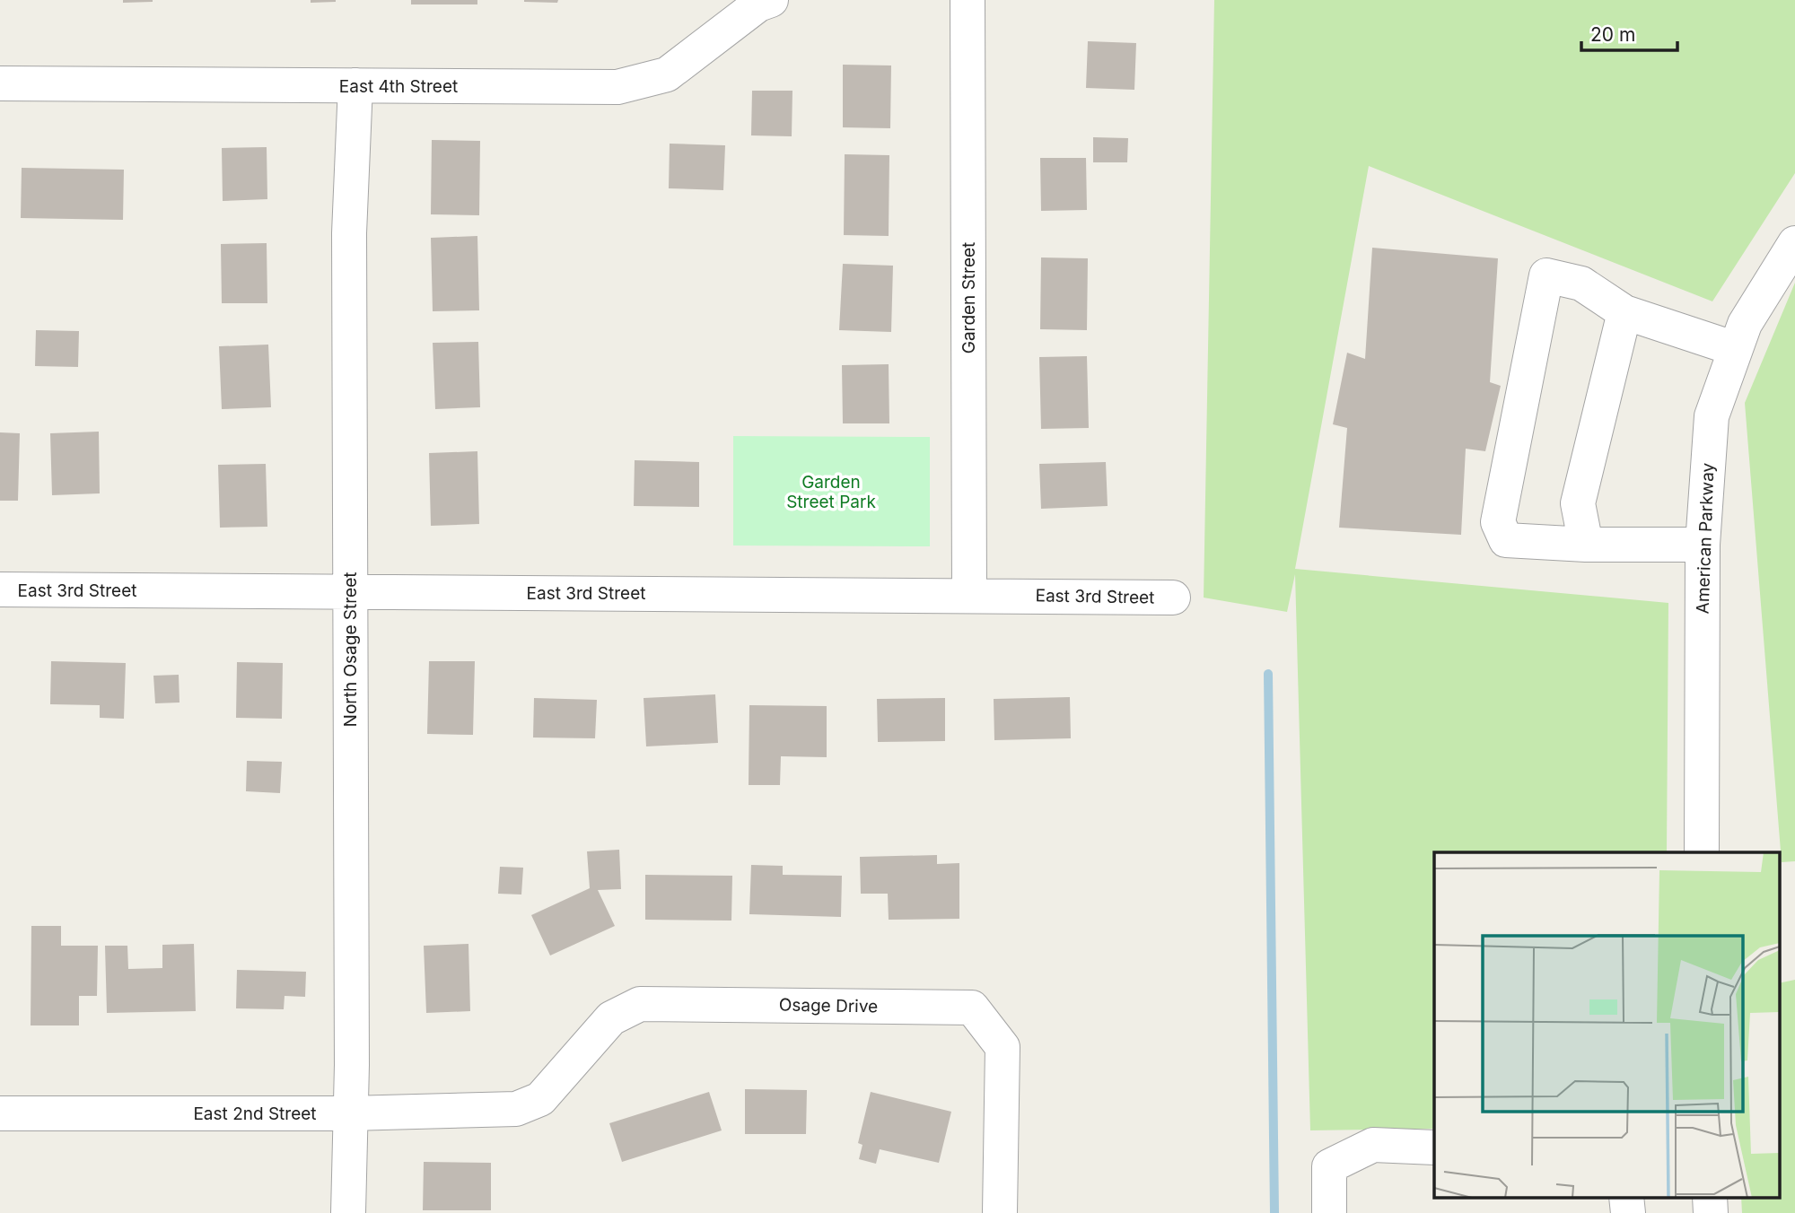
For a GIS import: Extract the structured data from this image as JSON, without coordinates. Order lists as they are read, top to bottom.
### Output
{
  "streets": {
    "street": [
      "East 4th Street",
      "Garden Street",
      "American Parkway",
      "East 3rd Street",
      "North Osage Street",
      "Osage Drive",
      "East 2nd Street"
    ]
  },
  "crossings": [
    ["East 4th Street", "North Osage Street"],
    ["Garden Street", "East 3rd Street"],
    ["East 3rd Street", "North Osage Street"],
    ["North Osage Street", "East 2nd Street"],
    ["Osage Drive", "East 2nd Street"]
  ],
  "parks": ["Garden Street Park"],
  "scale_bar": "20 m"
}
